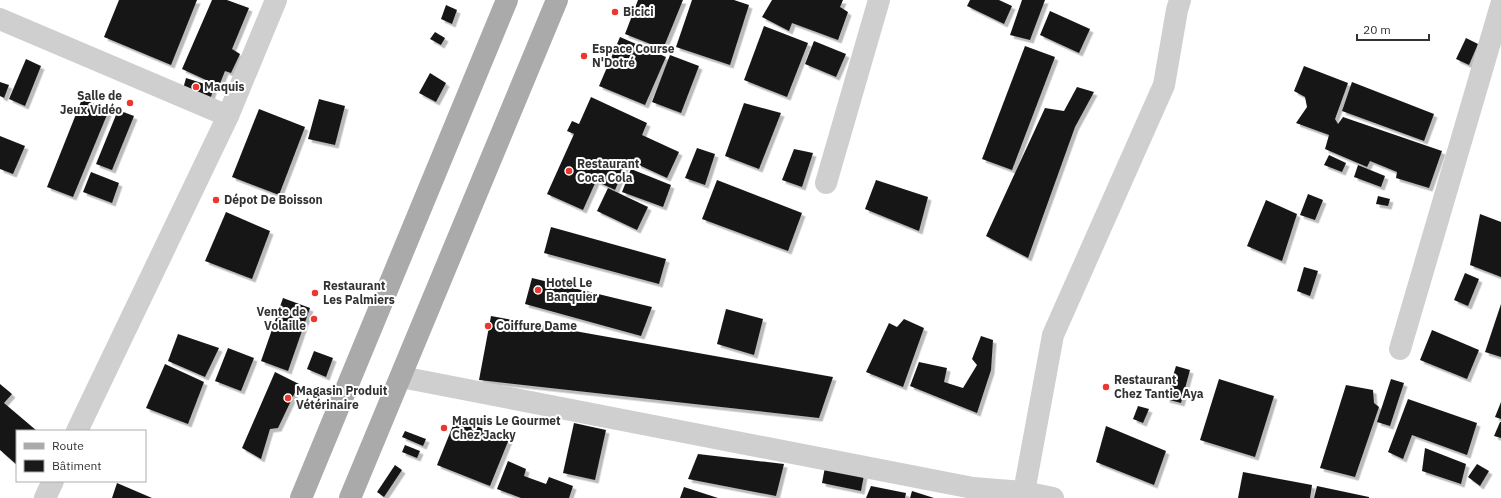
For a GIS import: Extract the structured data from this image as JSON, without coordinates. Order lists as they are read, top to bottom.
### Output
{
  "places": [
    "Bicici",
    "Espace Course N'Dotré",
    "Maquis",
    "Salle de Jeux Vidéo",
    "Restaurant Coca Cola",
    "Dépot De Boisson",
    "Hotel Le Banquier",
    "Restaurant Les Palmiers",
    "Vente de Volaille",
    "Coiffure Dame",
    "Restaurant Chez Tantie Aya",
    "Magasin Produit Vétérinaire",
    "Maquis Le Gourmet Chez Jacky"
  ],
  "legend": ["Route", "Bâtiment"],
  "scale_bar": "20 m"
}
